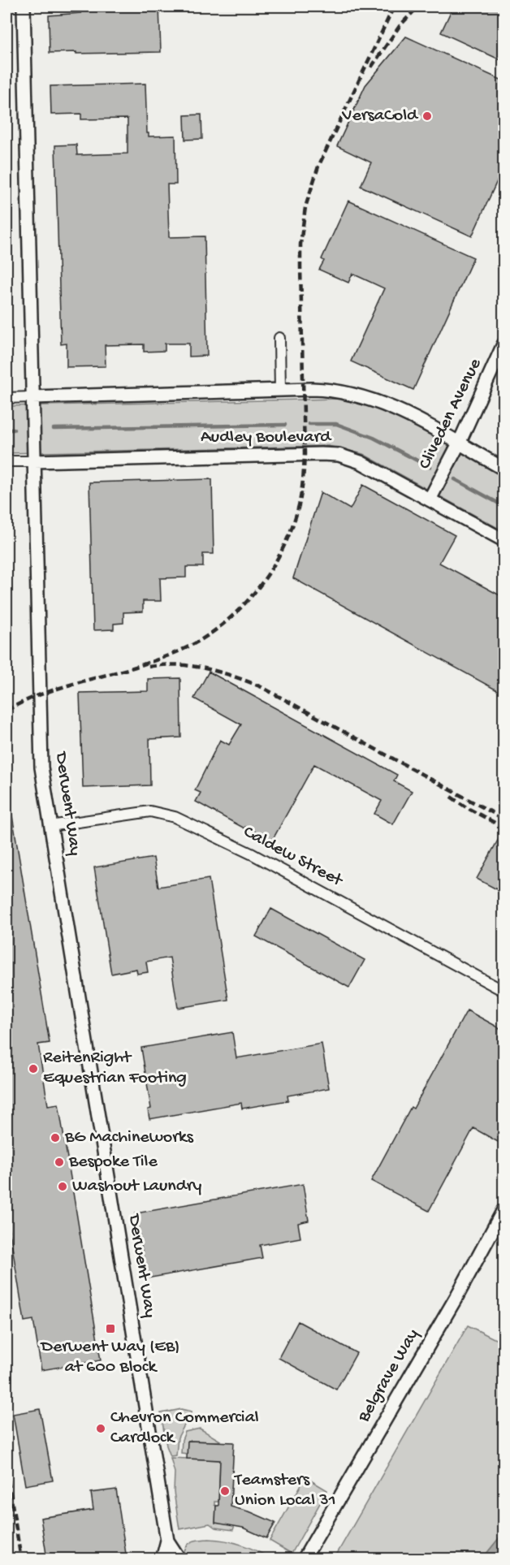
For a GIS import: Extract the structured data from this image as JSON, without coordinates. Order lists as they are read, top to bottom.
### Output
{
  "streets": {
    "street": [
      "Cliveden Avenue",
      "Audley Boulevard",
      "Derwent Way",
      "Caldew Street",
      "Belgrave Way"
    ]
  },
  "crossings": [
    ["Cliveden Avenue", "Audley Boulevard"],
    ["Audley Boulevard", "Derwent Way"],
    ["Derwent Way", "Caldew Street"]
  ],
  "places": {
    "other": [
      "VersaCold",
      "ReitenRight Equestrian Footing",
      "BG Machineworks",
      "Bespoke Tile",
      "Washout Laundry",
      "Chevron Commercial Cardlock",
      "Teamsters Union Local 31"
    ],
    "transit": ["Derwent Way (EB) at 600 Block"]
  }
}
